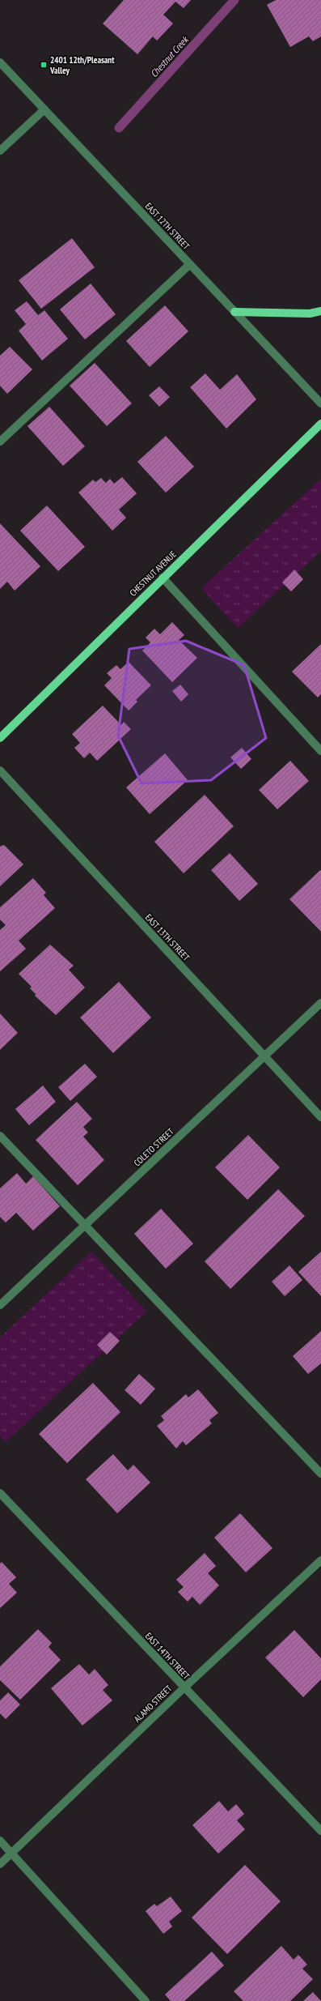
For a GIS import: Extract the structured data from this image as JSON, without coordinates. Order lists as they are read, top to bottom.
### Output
{
  "streets": {
    "main road": ["CHESTNUT AVENUE"],
    "street": [
      "EAST 12TH STREET",
      "EAST 13TH STREET",
      "COLETO STREET",
      "EAST 14TH STREET",
      "ALAMO STREET"
    ]
  },
  "crossings": [
    ["EAST 13TH STREET", "COLETO STREET"],
    ["EAST 14TH STREET", "ALAMO STREET"]
  ],
  "water": ["Chestnut Creek"],
  "places": {
    "transit": ["2401 12th/Pleasant Valley"]
  }
}
